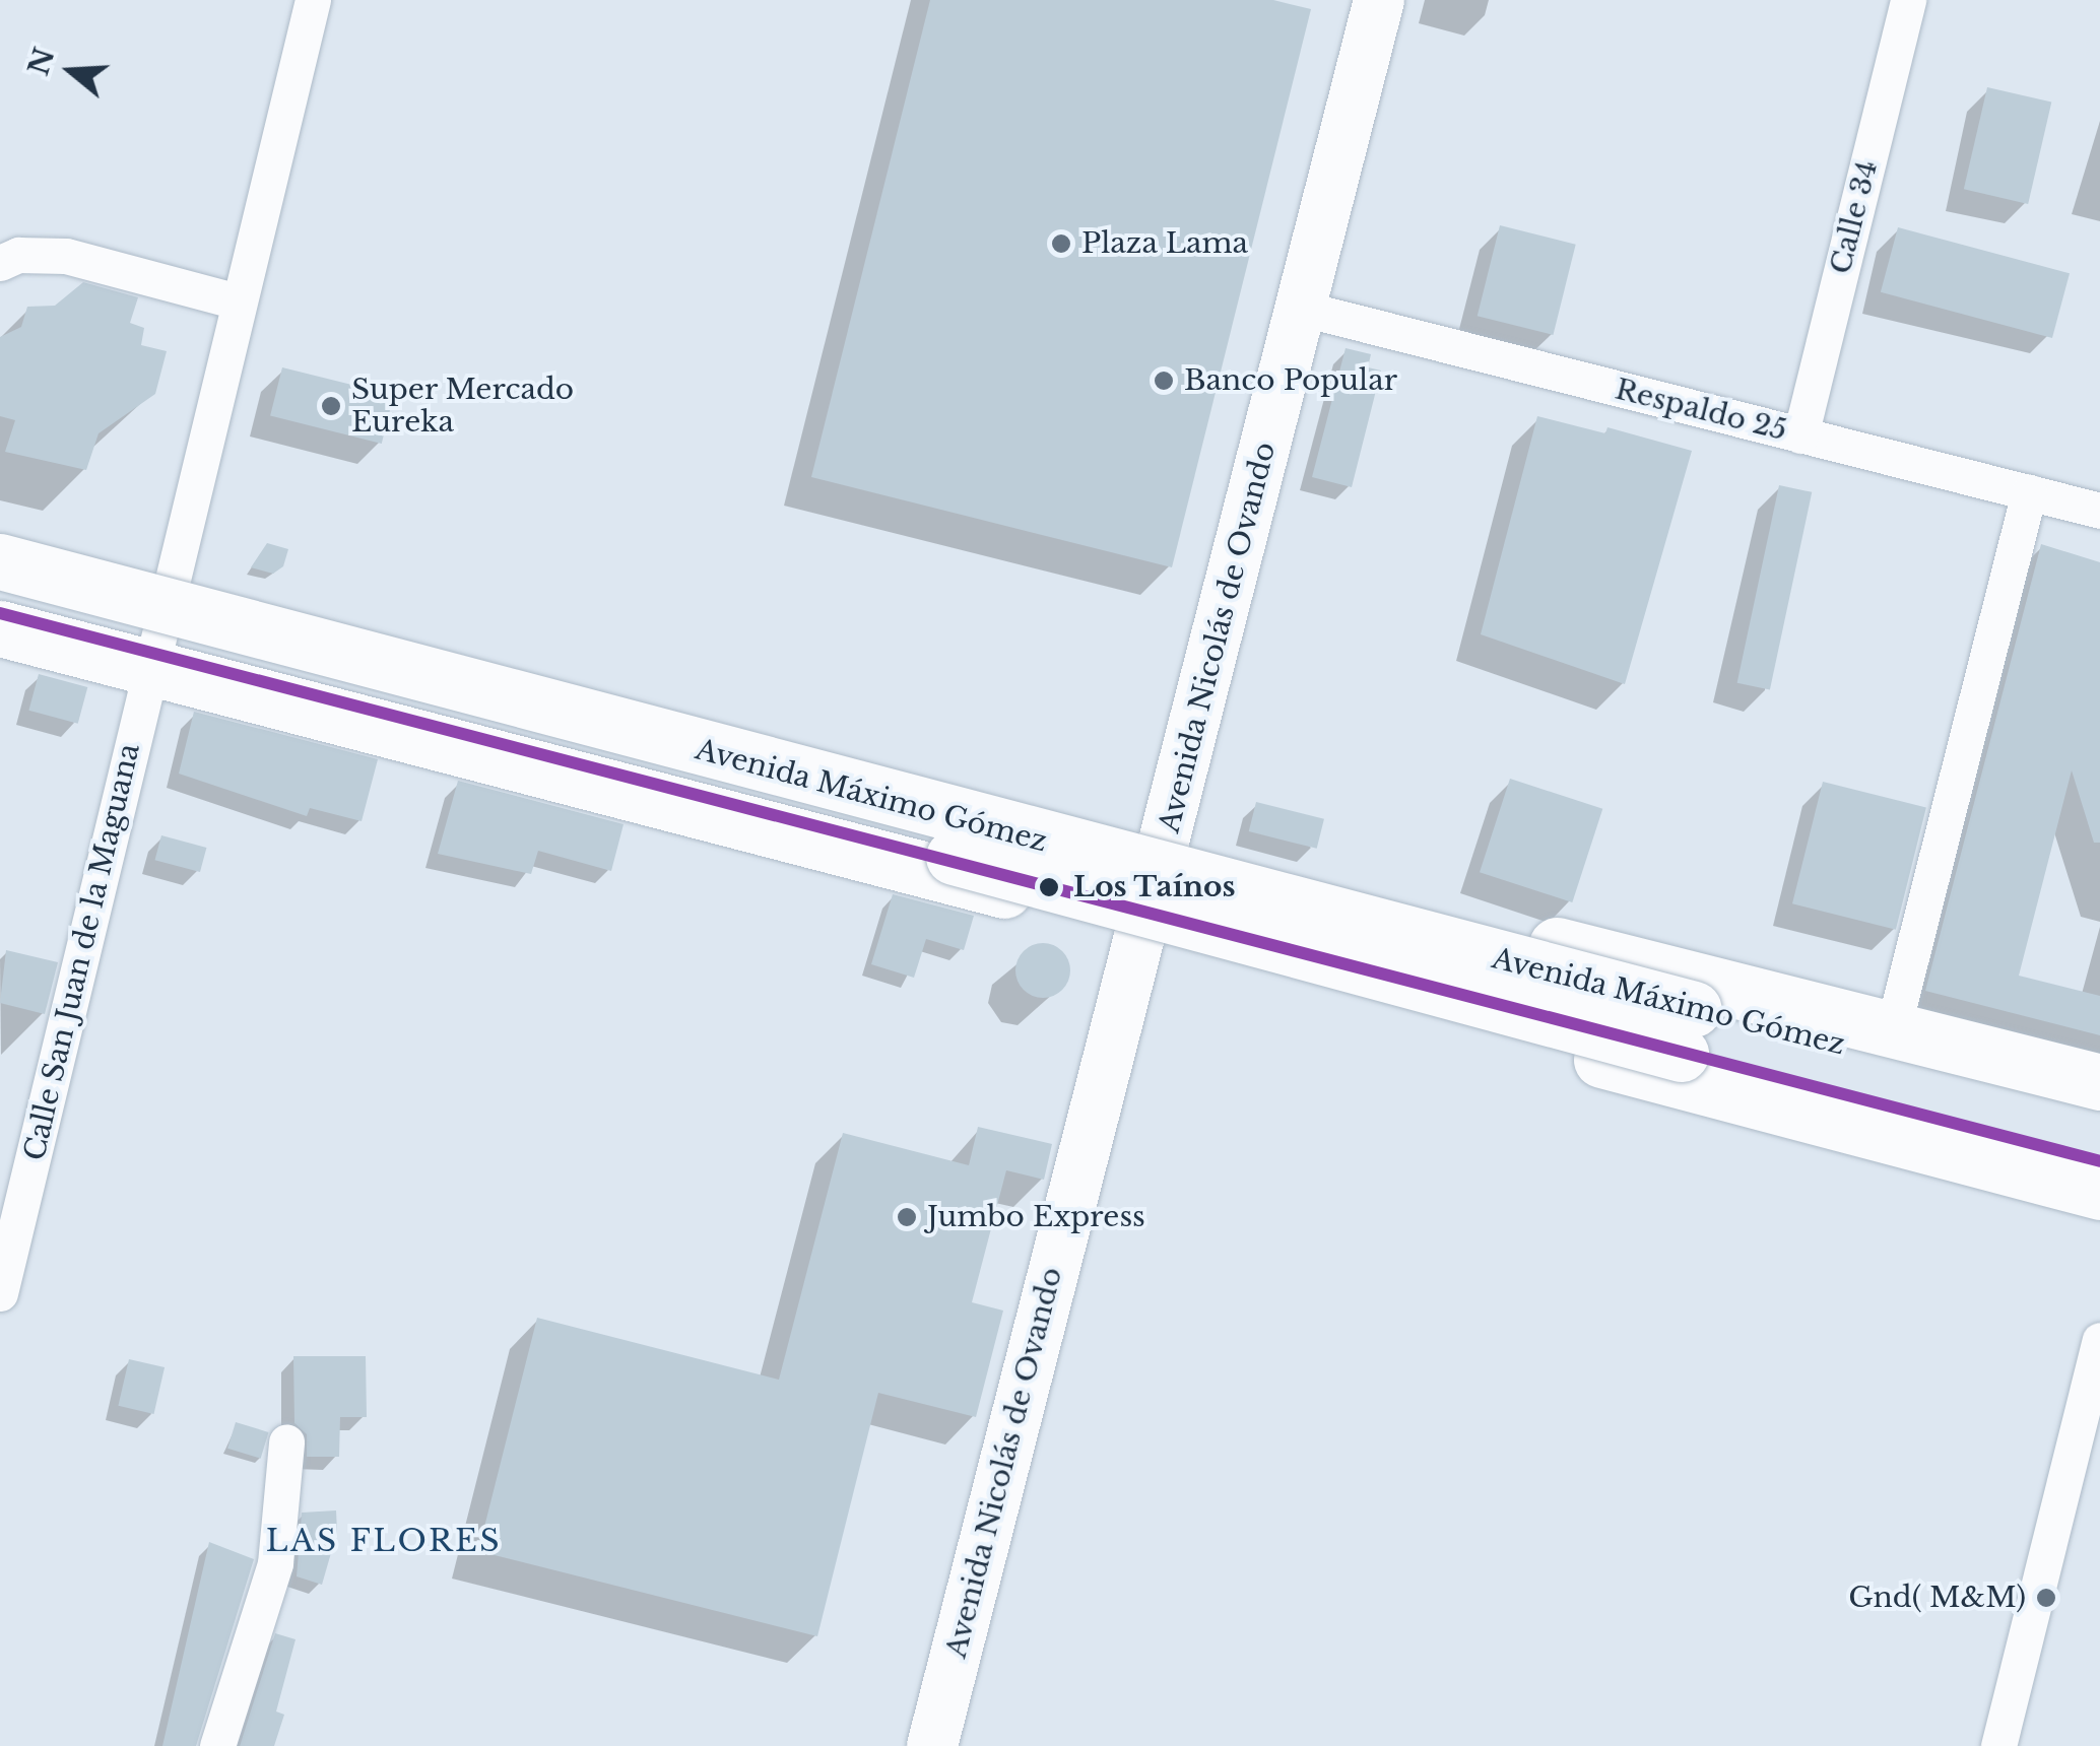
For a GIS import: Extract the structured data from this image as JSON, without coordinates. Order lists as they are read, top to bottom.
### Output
{
  "streets": {
    "main road": ["Avenida Nicolás de Ovando", "Avenida Máximo Gómez"],
    "street": ["Calle 34", "Respaldo 25", "Calle San Juan de la Maguana"]
  },
  "crossings": [
    ["Calle 34", "Respaldo 25"],
    ["Respaldo 25", "Avenida Nicolás de Ovando"]
  ],
  "districts": ["LAS FLORES"],
  "places": [
    "Plaza Lama",
    "Banco Popular",
    "Super Mercado Eureka",
    "Los Taínos",
    "Jumbo Express",
    "Gnd( M&M)"
  ],
  "north": "left"
}
